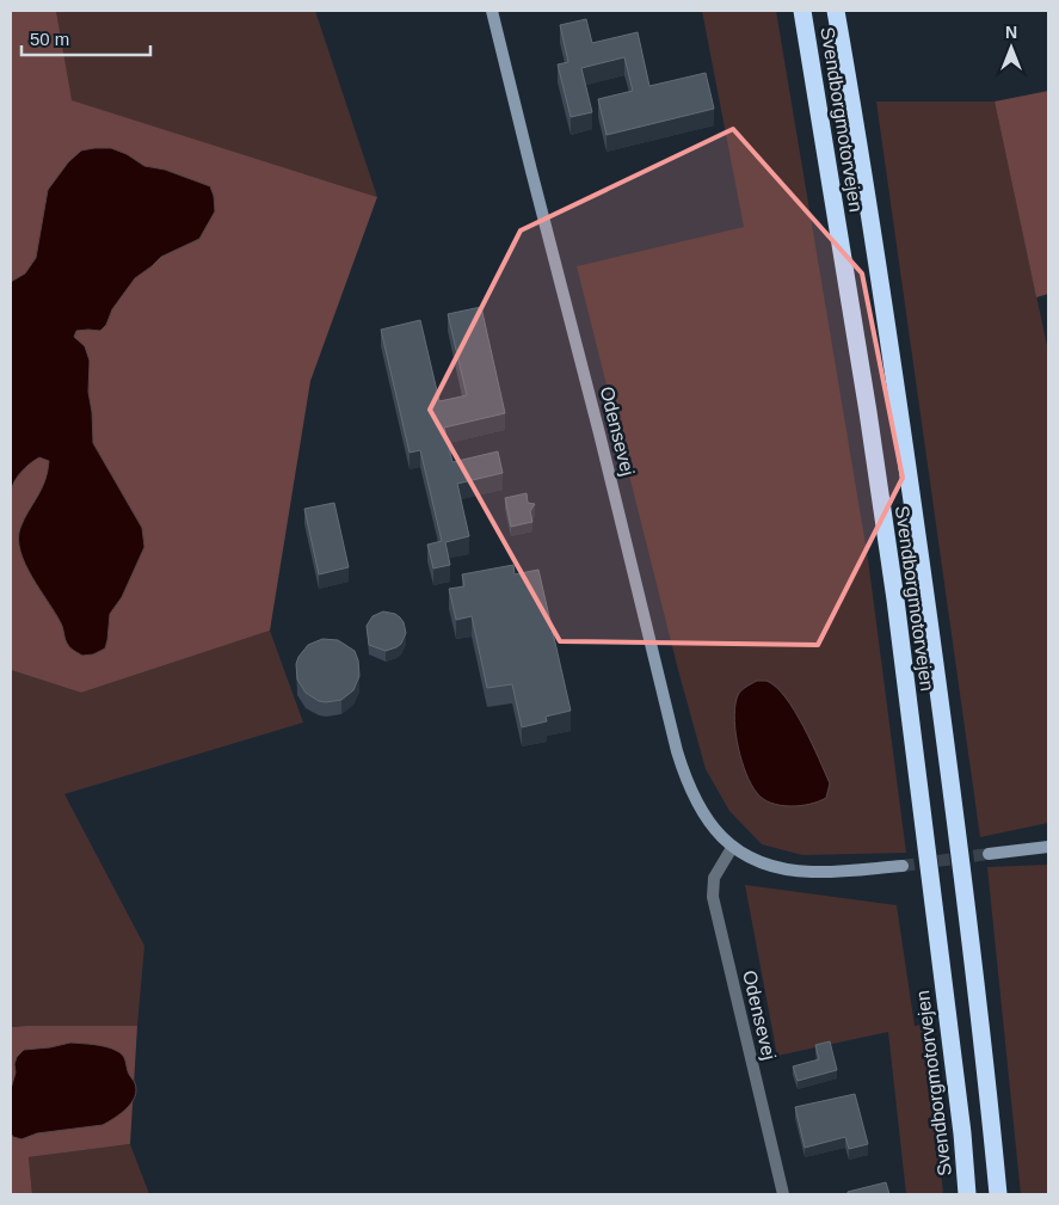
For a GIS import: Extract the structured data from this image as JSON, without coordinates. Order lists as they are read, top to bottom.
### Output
{
  "streets": {
    "highway": ["Svendborgmotorvejen"],
    "main road": ["Odensevej"]
  },
  "scale_bar": "50 m",
  "north": "top"
}
